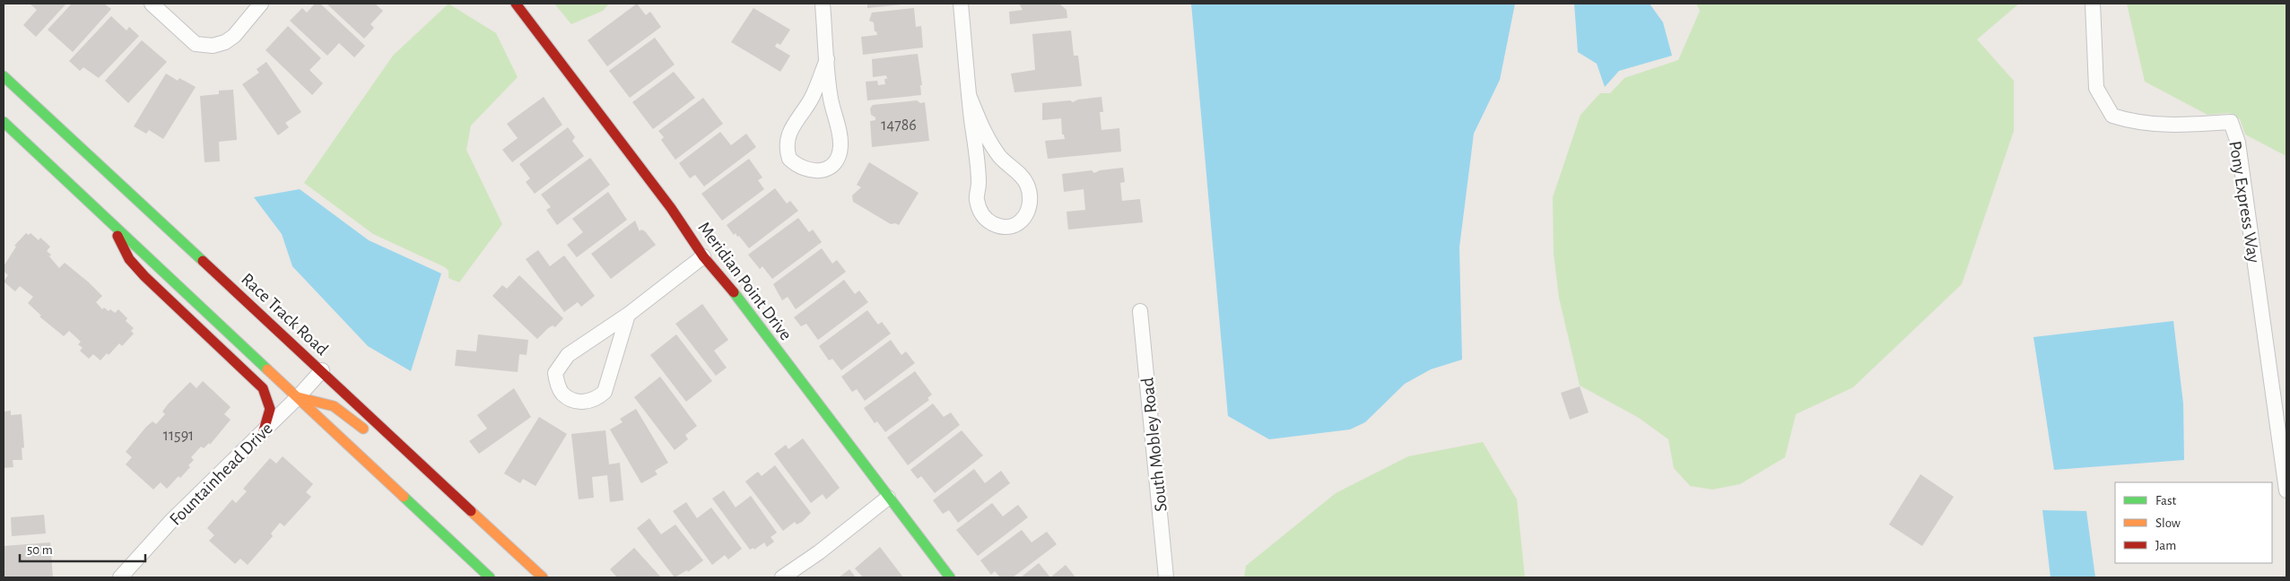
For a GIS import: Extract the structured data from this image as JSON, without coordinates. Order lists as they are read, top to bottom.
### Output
{
  "streets": {
    "main road": ["Meridian Point Drive", "Race Track Road"],
    "street": ["Pony Express Way", "South Mobley Road", "Fountainhead Drive"]
  },
  "crossings": [
    ["Race Track Road", "Fountainhead Drive"]
  ],
  "house_numbers": ["14786", "11591"],
  "legend": ["Fast", "Slow", "Jam"],
  "scale_bar": "50 m"
}
